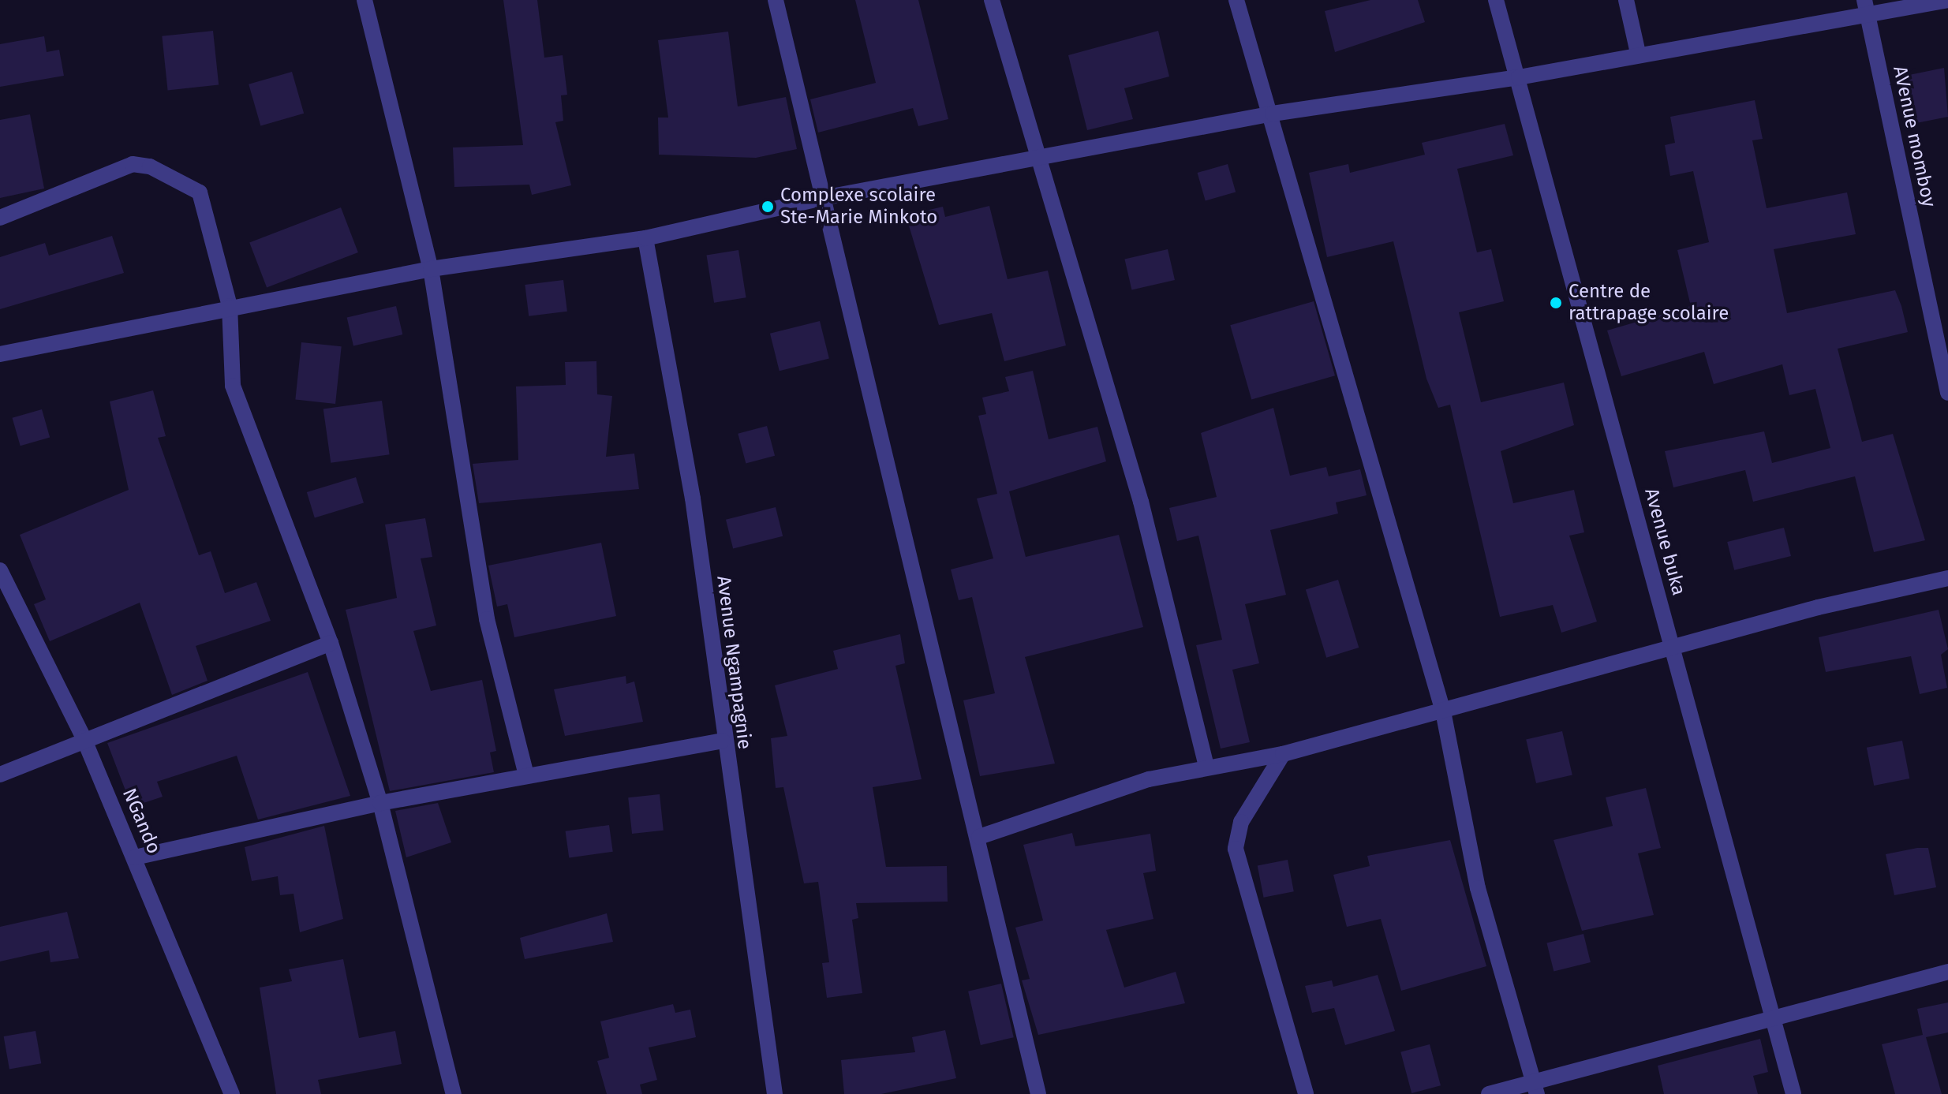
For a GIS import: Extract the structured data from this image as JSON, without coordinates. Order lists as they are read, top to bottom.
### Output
{
  "streets": {
    "street": [
      "AVenue momboy",
      "Avenue buka",
      "Avenue Ngampagnie",
      "NGando"
    ]
  },
  "places": ["Complexe scolaire Ste-Marie Minkoto", "Centre de rattrapage scolaire"]
}
